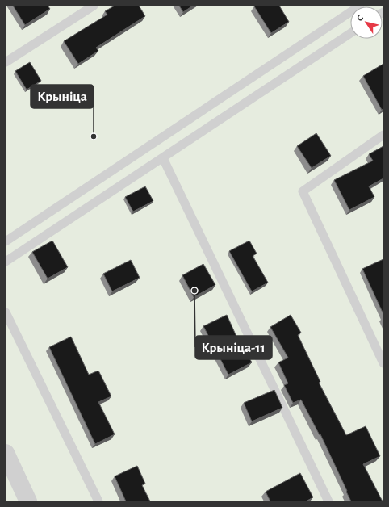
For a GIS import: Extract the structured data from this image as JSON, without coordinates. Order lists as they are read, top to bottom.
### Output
{
  "places": ["Крыніца", "Крыніца-11"],
  "north": "top left"
}
